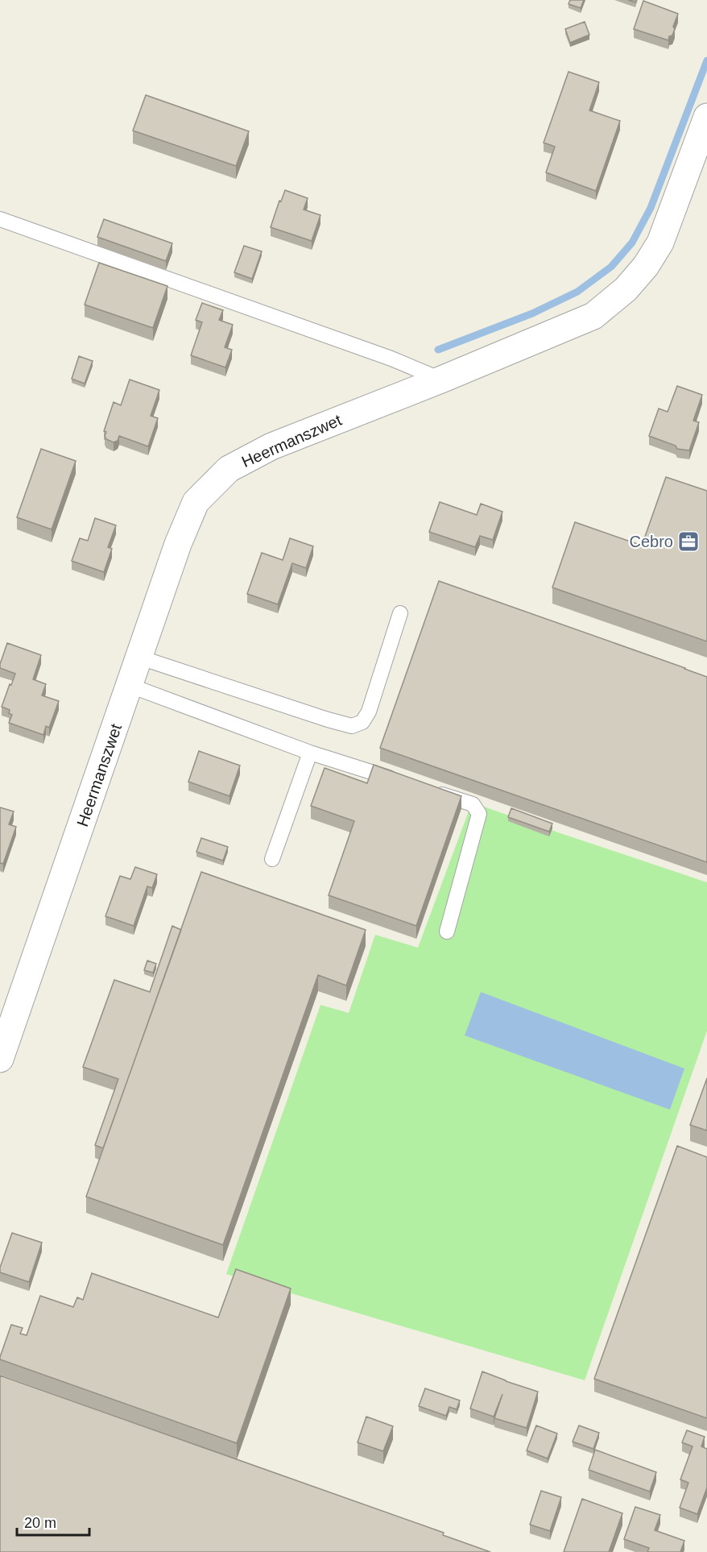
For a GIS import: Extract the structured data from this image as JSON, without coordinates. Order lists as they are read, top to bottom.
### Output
{
  "streets": {
    "street": ["Heermanszwet"]
  },
  "places": {
    "office": ["Cebro"]
  },
  "scale_bar": "20 m"
}
